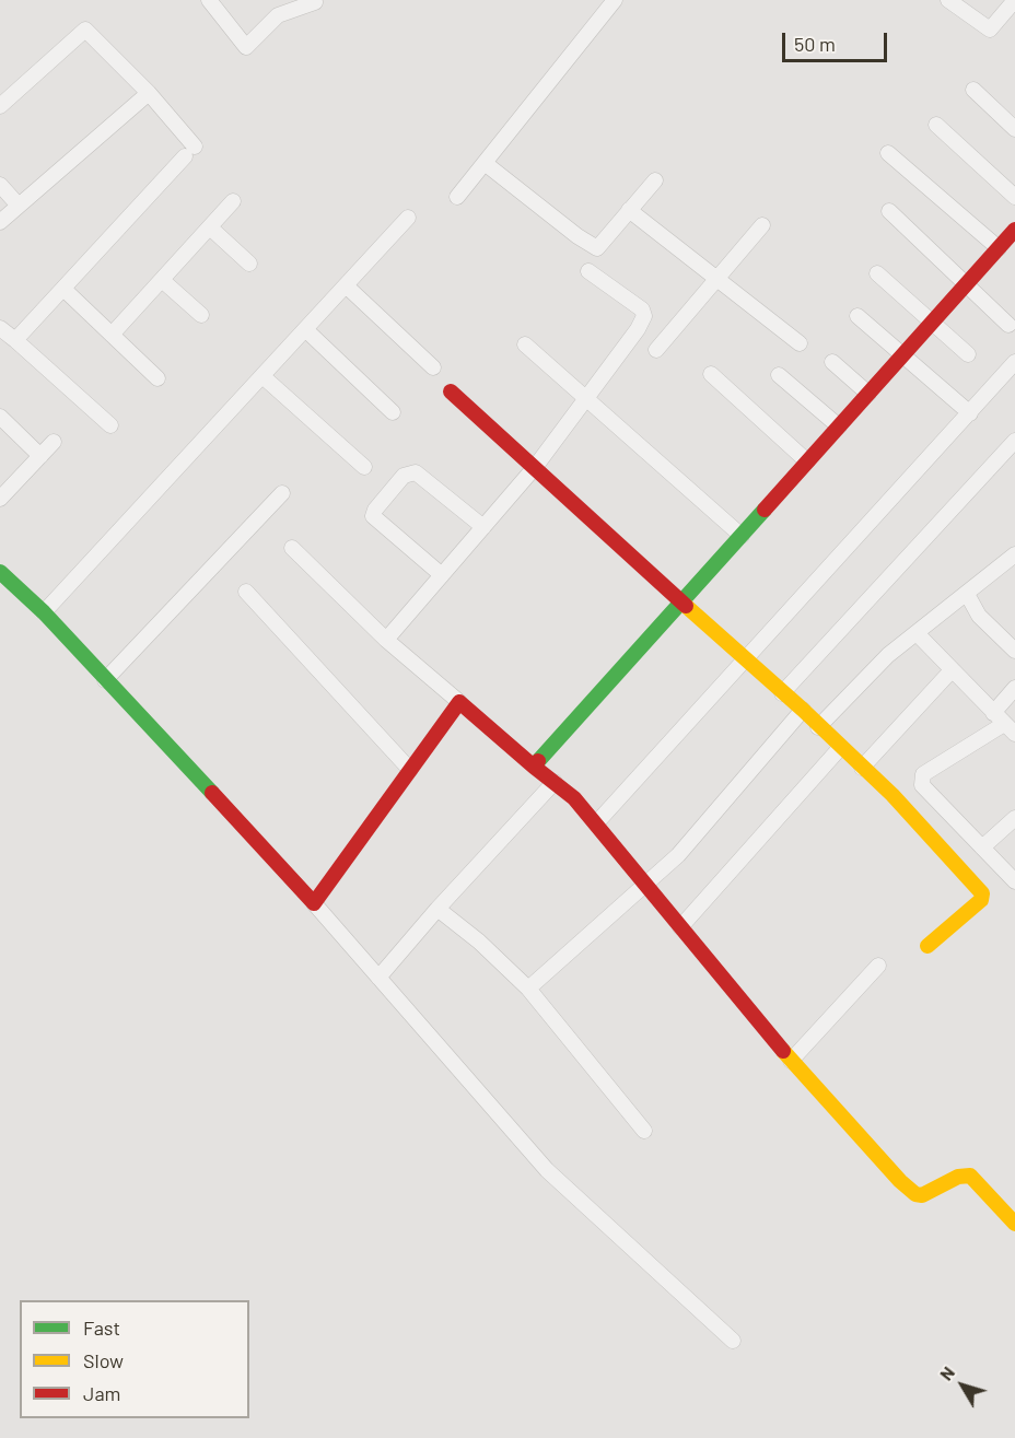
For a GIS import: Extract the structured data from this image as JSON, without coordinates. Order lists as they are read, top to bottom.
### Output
{
  "legend": ["Fast", "Slow", "Jam"],
  "scale_bar": "50 m",
  "north": "top left"
}
